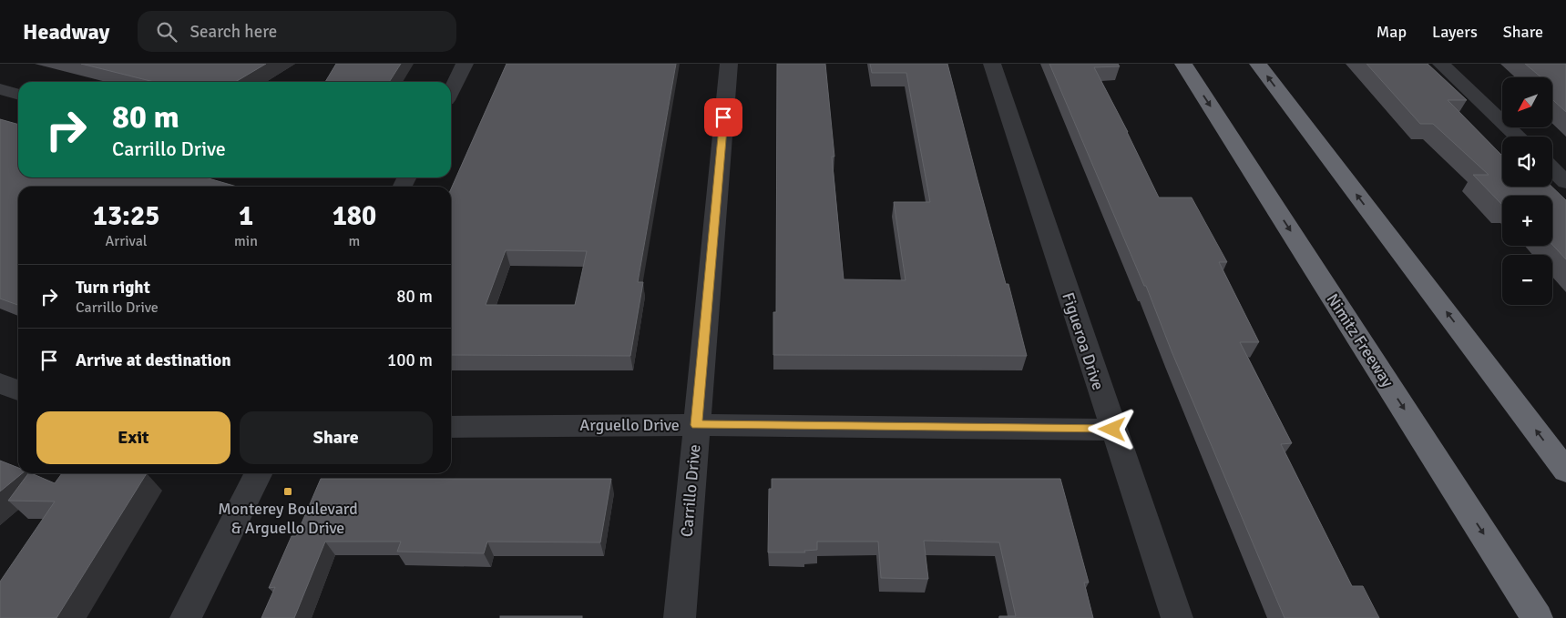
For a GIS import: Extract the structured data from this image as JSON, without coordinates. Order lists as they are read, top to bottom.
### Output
{
  "streets": {
    "highway": ["Nimitz Freeway"],
    "street": ["Figueroa Drive", "Arguello Drive", "Carrillo Drive"]
  },
  "crossings": [
    ["Figueroa Drive", "Arguello Drive"],
    ["Arguello Drive", "Carrillo Drive"]
  ],
  "places": {
    "transit": ["Monterey Boulevard & Arguello Drive"]
  },
  "north": "bottom left",
  "page": {
    "header": "Headway",
    "search": "Search here",
    "nav": ["Map", "Layers", "Share"],
    "map_buttons": ["+", "−"],
    "turn": ["80 m", "Carrillo Drive"],
    "eta": [
      "13:25",
      "Arrival",
      "1",
      "min",
      "180",
      "m"
    ],
    "list": [
      {
        "name": "Turn right",
        "note": "Carrillo Drive",
        "value": "80 m"
      },
      {
        "name": "Arrive at destination",
        "value": "100 m"
      }
    ],
    "buttons": ["Exit", "Share"]
  }
}
